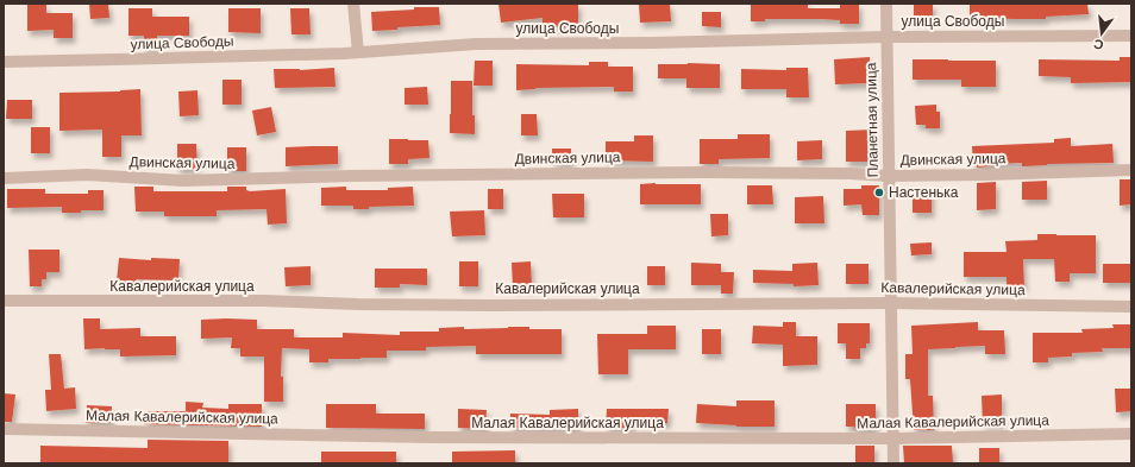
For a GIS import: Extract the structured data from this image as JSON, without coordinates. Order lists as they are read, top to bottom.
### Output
{
  "streets": {
    "street": [
      "улица Свободы",
      "Планетная улица",
      "Двинская улица",
      "Кавалерийская улица",
      "Малая Кавалерийская улица"
    ]
  },
  "crossings": [
    ["улица Свободы", "Планетная улица"],
    ["Планетная улица", "Двинская улица"],
    ["Планетная улица", "Кавалерийская улица"],
    ["Планетная улица", "Малая Кавалерийская улица"]
  ],
  "places": ["Настенька"],
  "north": "bottom"
}
